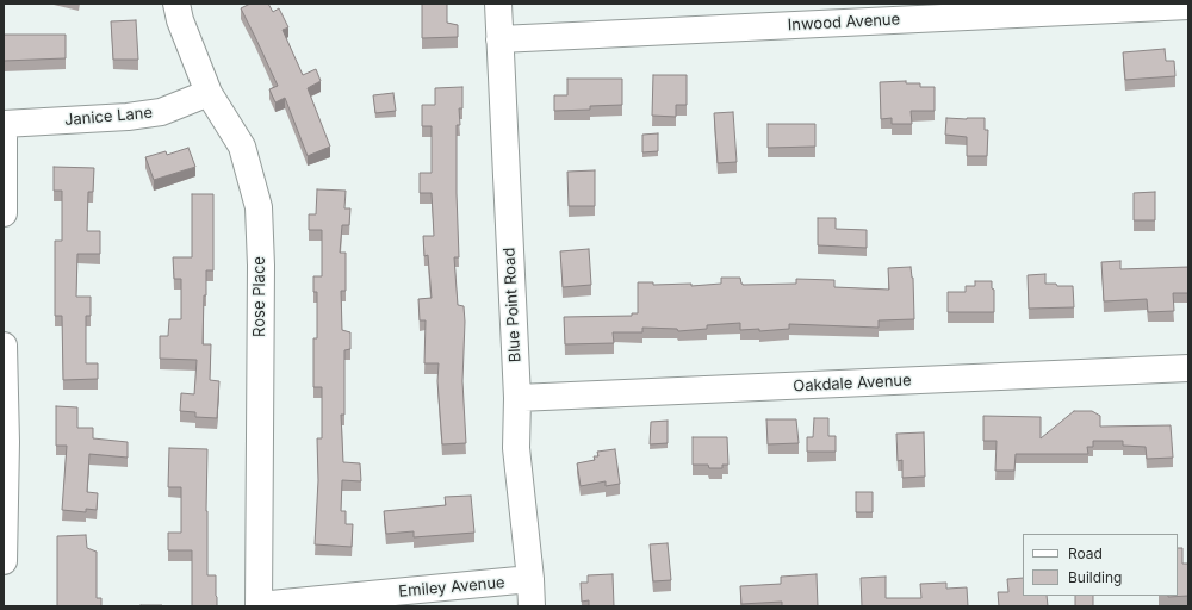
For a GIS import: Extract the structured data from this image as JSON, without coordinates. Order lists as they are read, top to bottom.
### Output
{
  "streets": {
    "street": [
      "Inwood Avenue",
      "Janice Lane",
      "Rose Place",
      "Blue Point Road",
      "Oakdale Avenue",
      "Emiley Avenue"
    ]
  },
  "crossings": [
    ["Inwood Avenue", "Blue Point Road"],
    ["Janice Lane", "Rose Place"],
    ["Rose Place", "Emiley Avenue"],
    ["Blue Point Road", "Oakdale Avenue"],
    ["Blue Point Road", "Emiley Avenue"]
  ],
  "legend": ["Road", "Building"]
}
